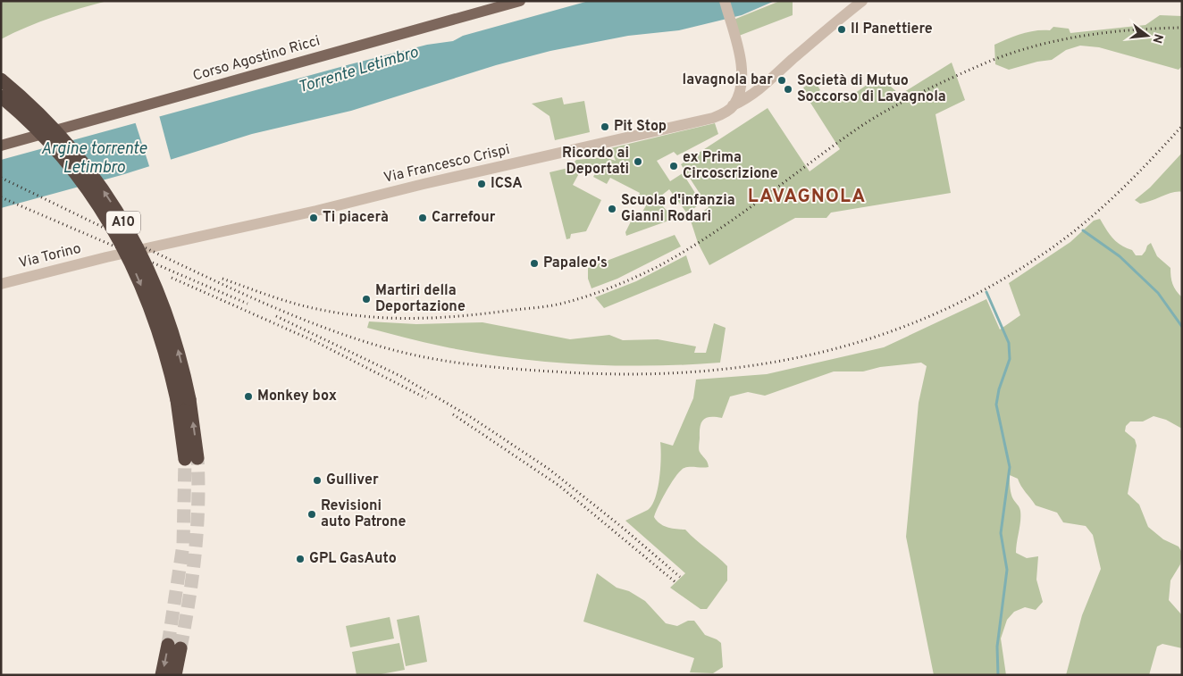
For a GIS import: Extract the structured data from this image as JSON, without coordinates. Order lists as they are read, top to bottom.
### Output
{
  "streets": {
    "highway": ["A10"],
    "main road": ["Corso Agostino Ricci"],
    "street": ["Via Francesco Crispi", "Via Torino"]
  },
  "crossings": [
    ["Via Francesco Crispi", "Via Torino"]
  ],
  "districts": ["LAVAGNOLA"],
  "water": ["Torrente Letimbro", "Argine torrente Letimbro"],
  "places": [
    "Il Panettiere",
    "lavagnola bar",
    "Società di Mutuo Soccorso di Lavagnola",
    "Pit Stop",
    "Ricordo ai Deportati",
    "ex Prima Circoscrizione",
    "ICSA",
    "Scuola d'infanzia Gianni Rodari",
    "Ti piacerà",
    "Carrefour",
    "Papaleo's",
    "Martiri della Deportazione",
    "Monkey box",
    "Gulliver",
    "Revisioni auto Patrone",
    "GPL GasAuto"
  ],
  "north": "right"
}
